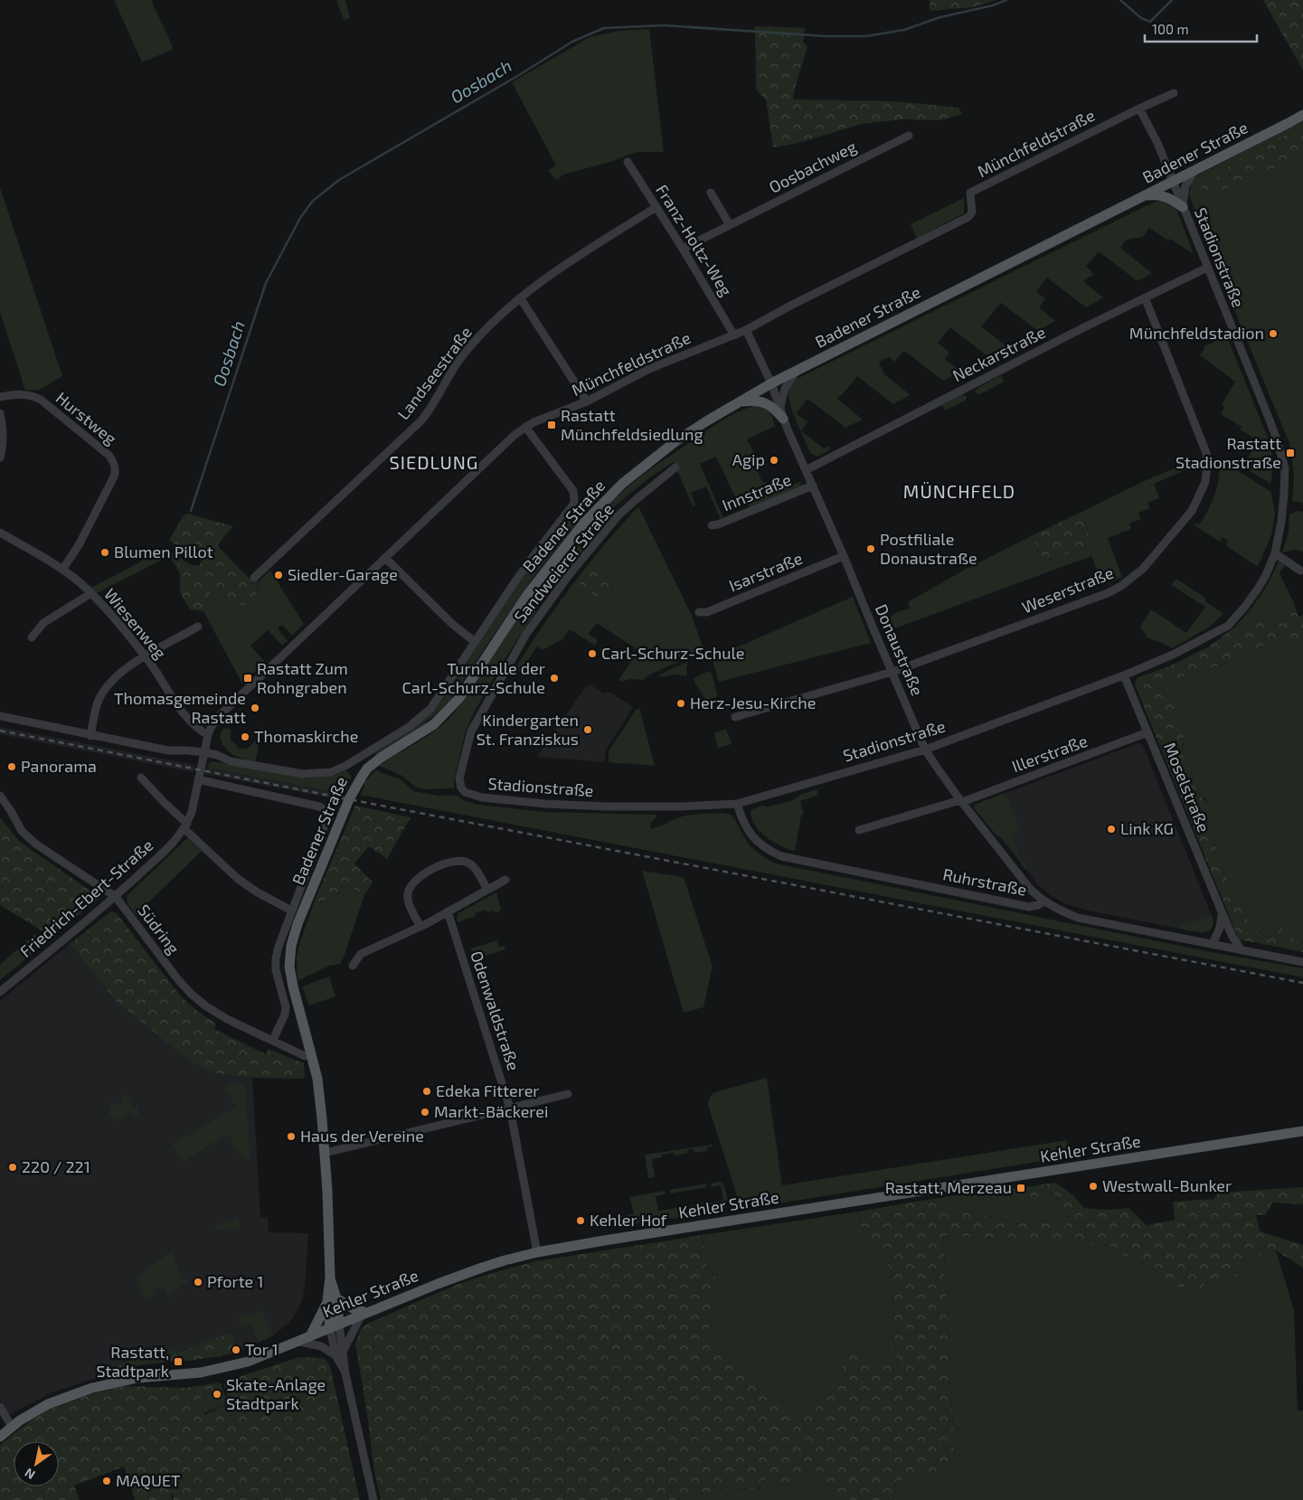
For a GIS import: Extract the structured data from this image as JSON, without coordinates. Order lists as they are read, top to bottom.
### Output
{
  "streets": {
    "main road": ["Badener Straße", "Kehler Straße"],
    "street": [
      "Münchfeldstraße",
      "Oosbachweg",
      "Franz-Holtz-Weg",
      "Stadionstraße",
      "Neckarstraße",
      "Landseestraße",
      "Hurstweg",
      "Innstraße",
      "Sandweierer Straße",
      "Isarstraße",
      "Weserstraße",
      "Wiesenweg",
      "Donaustraße",
      "Illerstraße",
      "Moselstraße",
      "Ruhrstraße",
      "Friedrich-Ebert-Straße",
      "Südring",
      "Odenwaldstraße"
    ]
  },
  "crossings": [
    ["Münchfeldstraße", "Franz-Holtz-Weg"],
    ["Münchfeldstraße", "Wiesenweg"],
    ["Münchfeldstraße", "Friedrich-Ebert-Straße"],
    ["Badener Straße", "Stadionstraße"],
    ["Badener Straße", "Donaustraße"],
    ["Badener Straße", "Südring"],
    ["Badener Straße", "Kehler Straße"],
    ["Oosbachweg", "Franz-Holtz-Weg"],
    ["Franz-Holtz-Weg", "Landseestraße"],
    ["Stadionstraße", "Neckarstraße"],
    ["Stadionstraße", "Sandweierer Straße"],
    ["Stadionstraße", "Donaustraße"],
    ["Stadionstraße", "Moselstraße"],
    ["Stadionstraße", "Ruhrstraße"],
    ["Neckarstraße", "Weserstraße"],
    ["Neckarstraße", "Donaustraße"],
    ["Hurstweg", "Wiesenweg"],
    ["Innstraße", "Donaustraße"],
    ["Isarstraße", "Donaustraße"],
    ["Weserstraße", "Donaustraße"],
    ["Donaustraße", "Illerstraße"],
    ["Donaustraße", "Ruhrstraße"],
    ["Illerstraße", "Moselstraße"],
    ["Moselstraße", "Ruhrstraße"],
    ["Friedrich-Ebert-Straße", "Südring"],
    ["Odenwaldstraße", "Kehler Straße"]
  ],
  "districts": ["SIEDLUNG", "MÜNCHFELD"],
  "water": ["Oosbach"],
  "places": {
    "other": [
      "Münchfeldstadion",
      "Agip",
      "Postfiliale Donaustraße",
      "Blumen Pillot",
      "Siedler-Garage",
      "Carl-Schurz-Schule",
      "Turnhalle der Carl-Schurz-Schule",
      "Herz-Jesu-Kirche",
      "Thomasgemeinde Rastatt",
      "Kindergarten St. Franziskus",
      "Thomaskirche",
      "Panorama",
      "Link KG",
      "Edeka Fitterer",
      "Markt-Bäckerei",
      "Haus der Vereine",
      "220 / 221",
      "Westwall-Bunker",
      "Kehler Hof",
      "Pforte 1",
      "Tor 1",
      "Skate-Anlage Stadtpark",
      "MAQUET"
    ],
    "transit": [
      "Rastatt Münchfeldsiedlung",
      "Rastatt Stadionstraße",
      "Rastatt Zum Rohngraben",
      "Rastatt, Merzeau",
      "Rastatt, Stadtpark"
    ]
  },
  "scale_bar": "100 m",
  "north": "bottom left"
}
